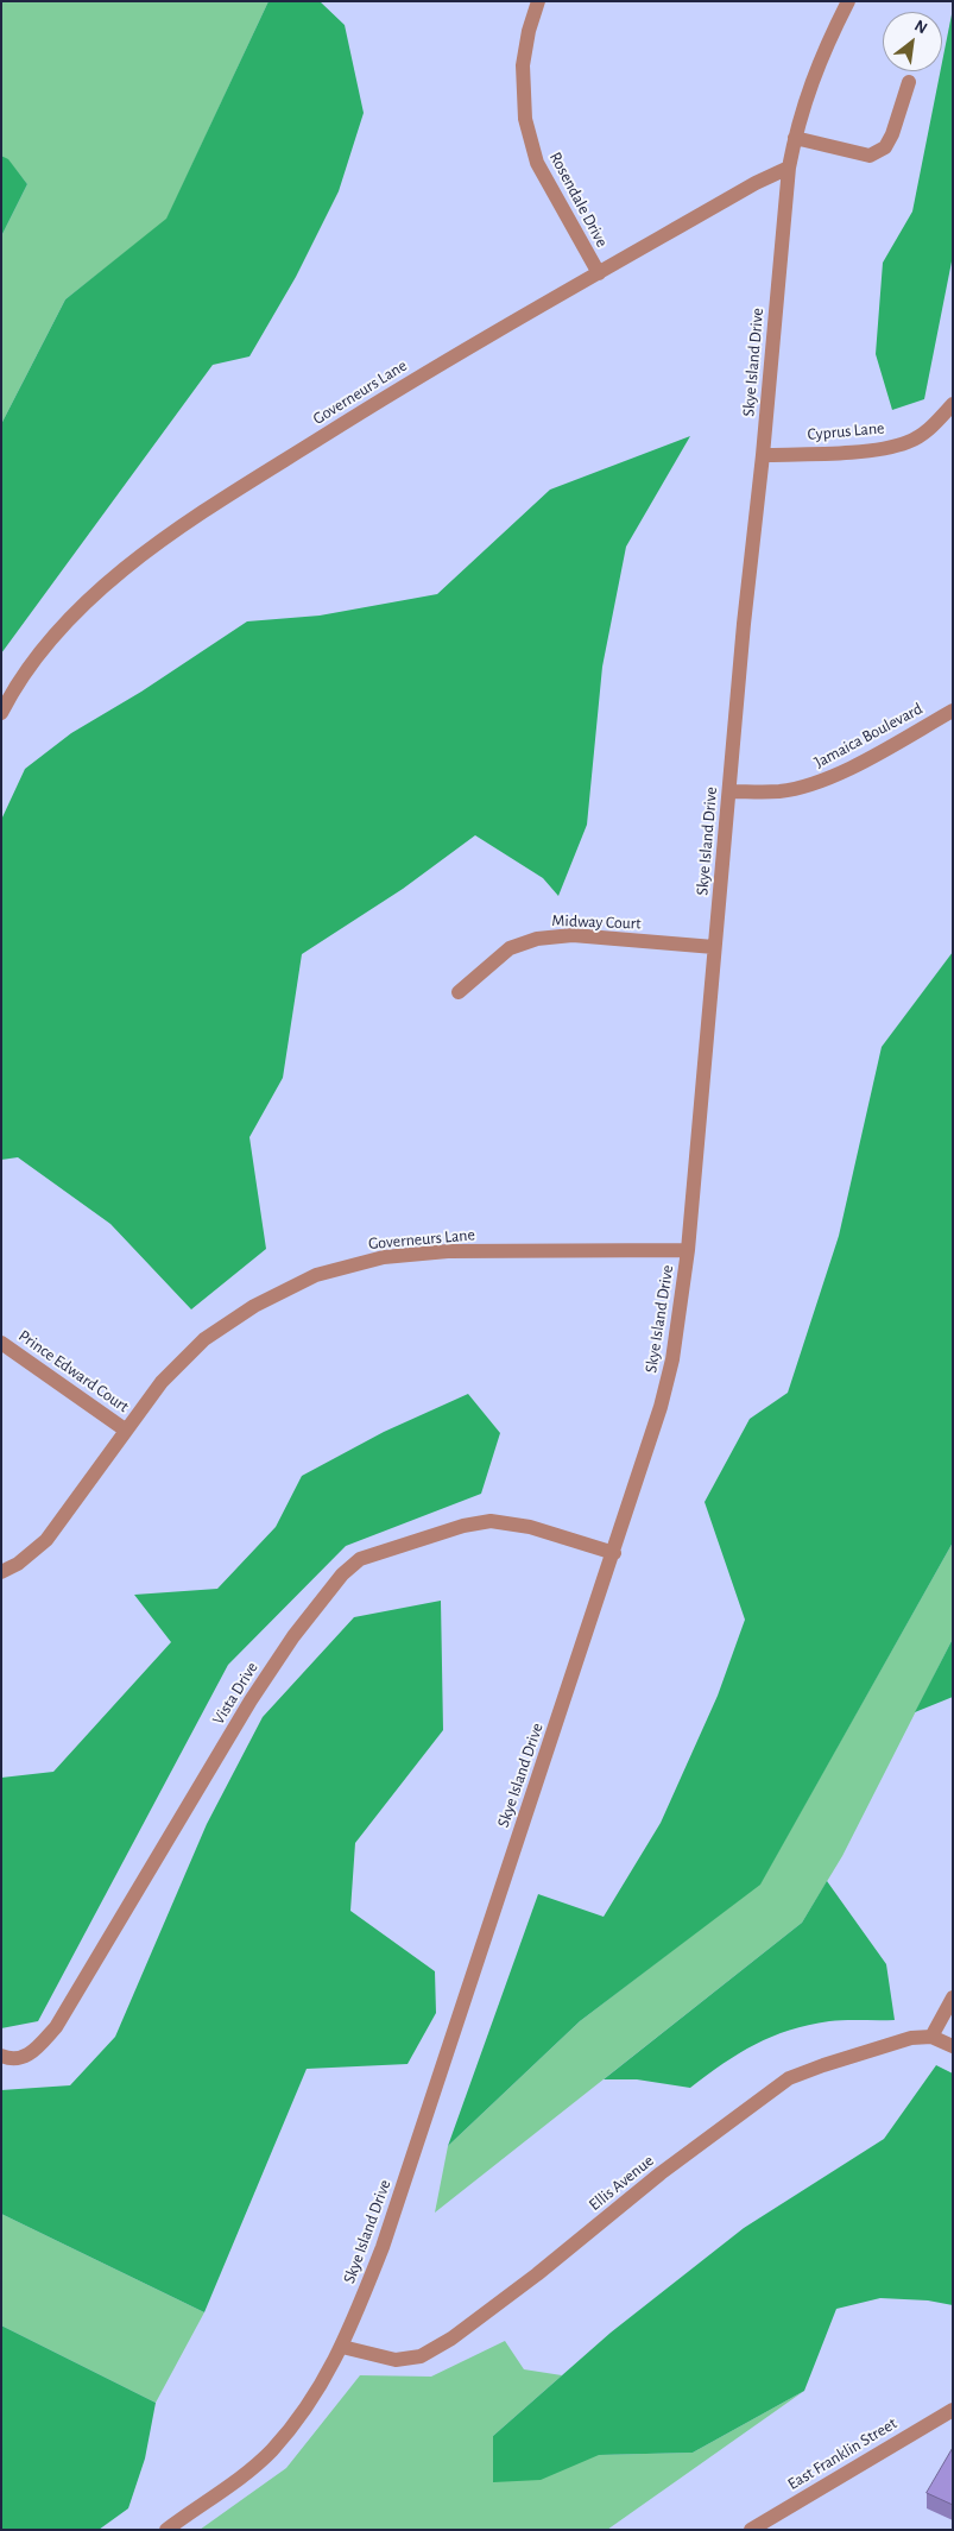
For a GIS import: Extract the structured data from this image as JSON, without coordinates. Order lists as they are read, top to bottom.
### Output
{
  "streets": {
    "street": [
      "Rosendale Drive",
      "Skye Island Drive",
      "Governeurs Lane",
      "Cyprus Lane",
      "Jamaica Boulevard",
      "Midway Court",
      "Prince Edward Court",
      "Vista Drive",
      "Ellis Avenue",
      "East Franklin Street"
    ]
  },
  "crossings": [
    ["Rosendale Drive", "Governeurs Lane"],
    ["Skye Island Drive", "Governeurs Lane"],
    ["Skye Island Drive", "Cyprus Lane"],
    ["Skye Island Drive", "Jamaica Boulevard"],
    ["Skye Island Drive", "Midway Court"],
    ["Skye Island Drive", "Vista Drive"],
    ["Skye Island Drive", "Ellis Avenue"],
    ["Governeurs Lane", "Prince Edward Court"]
  ],
  "north": "top right"
}
